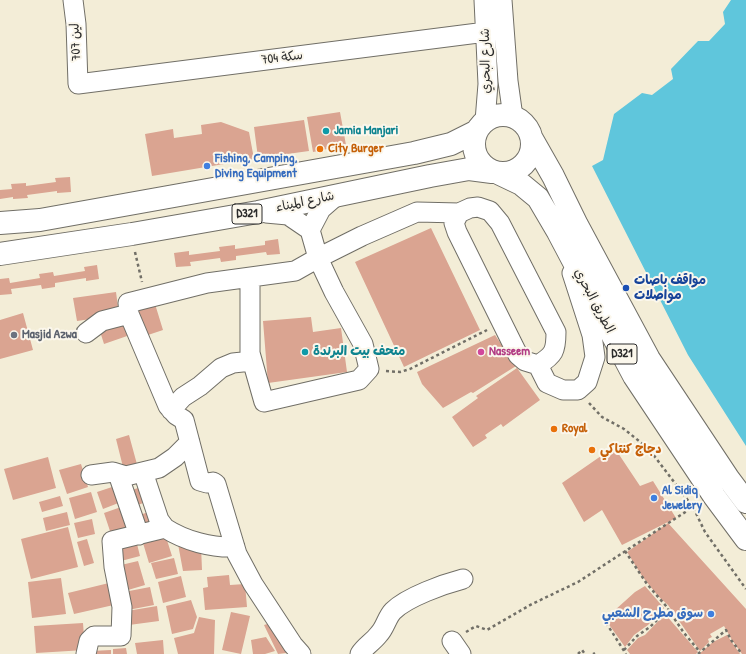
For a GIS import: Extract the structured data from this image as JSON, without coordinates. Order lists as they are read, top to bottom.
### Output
{
  "streets": {
    "main road": ["شارع الميناء", "D321", "الطريق البحري"],
    "street": ["لين 707", "سكة 704", "شارع البحري"]
  },
  "crossings": [
    ["لين 707", "سكة 704"],
    ["سكة 704", "شارع البحري"],
    ["شارع البحري", "شارع الميناء"],
    ["شارع البحري", "D321"],
    ["شارع البحري", "الطريق البحري"],
    ["شارع الميناء", "D321"],
    ["شارع الميناء", "الطريق البحري"],
    ["D321", "الطريق البحري"]
  ],
  "places": [
    "Jamia Manjari",
    "City Burger",
    "Fishing, Camping, Diving Equipment",
    "مواقف باصات مواصلات",
    "Masjid Azwa",
    "متحف بيت البرندة",
    "Nasseem",
    "Royal",
    "دجاج كنتاكي",
    "Al Sidiq Jewelery",
    "سوق مطرح الشعبي"
  ]
}
